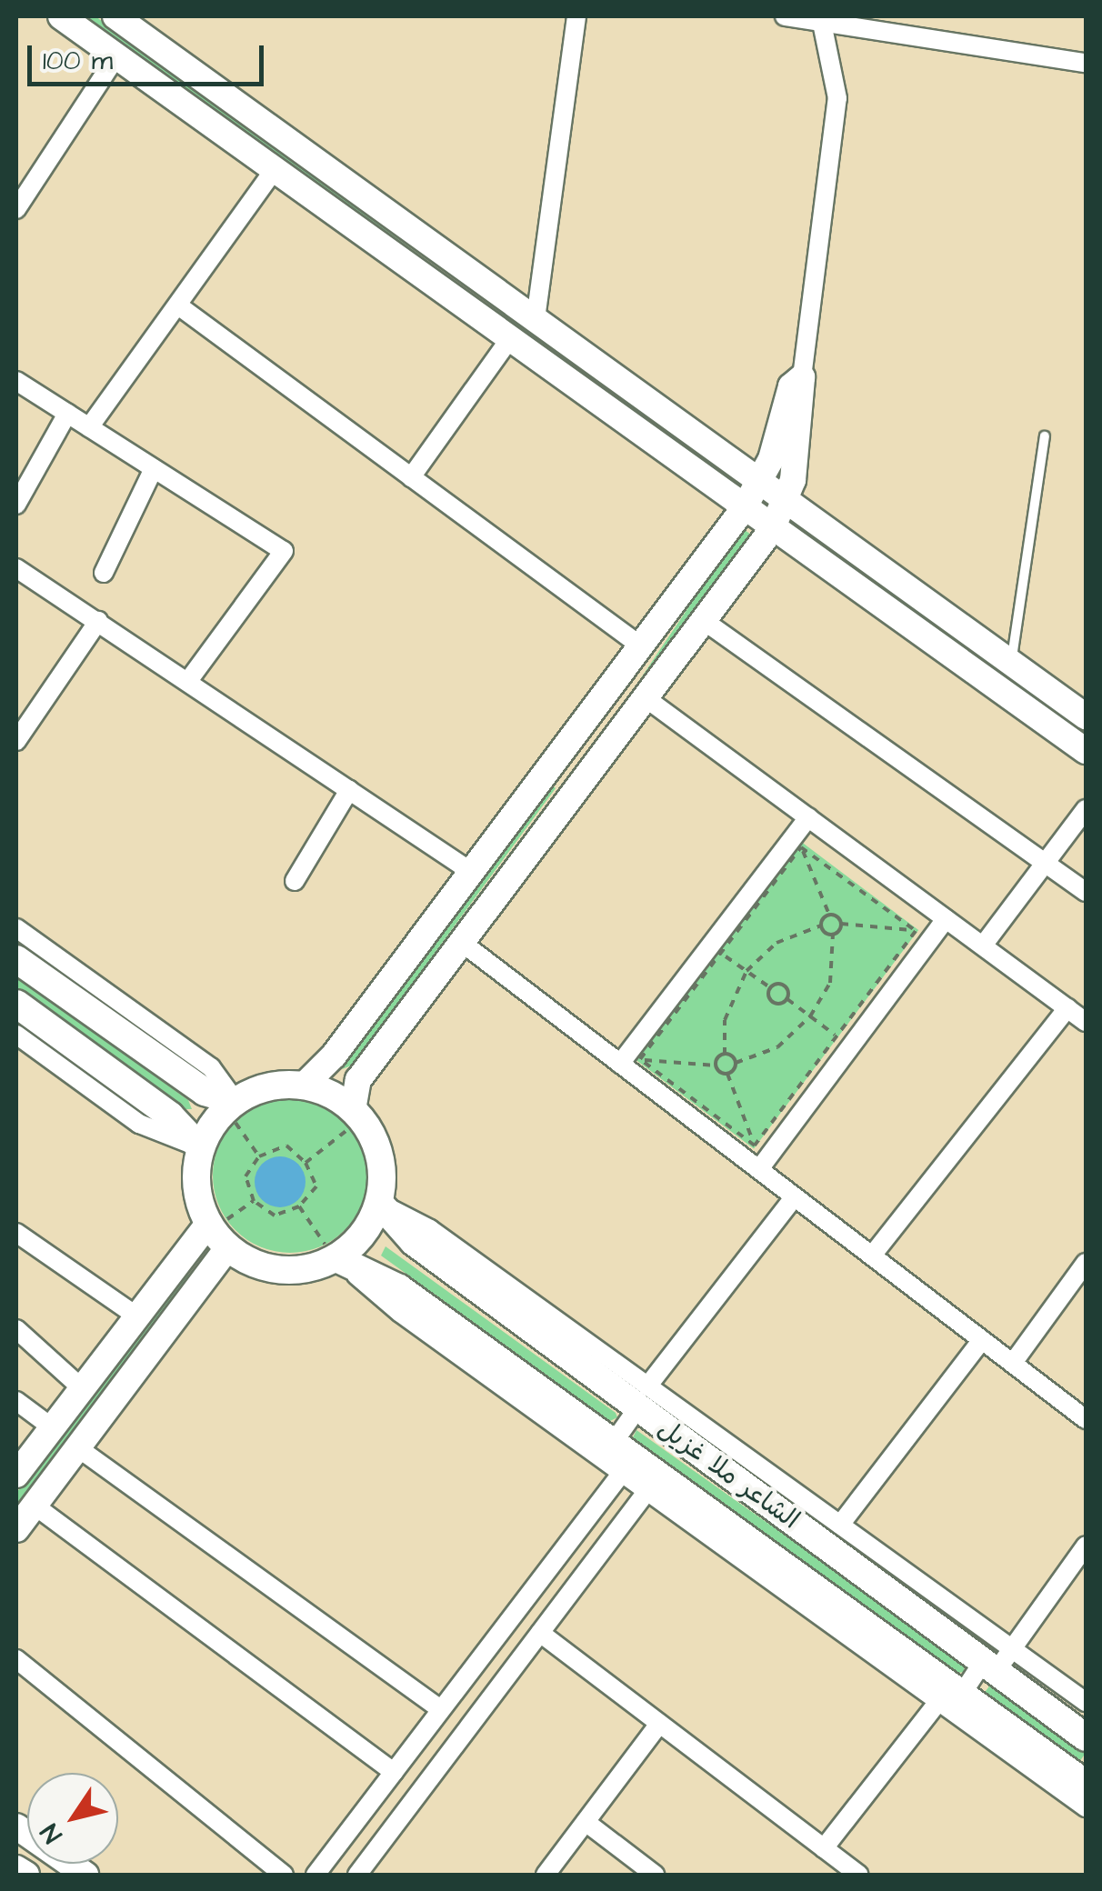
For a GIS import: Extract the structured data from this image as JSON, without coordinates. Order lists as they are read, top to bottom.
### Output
{
  "streets": {
    "main road": ["الشاعر ملا غزيل"]
  },
  "scale_bar": "100 m",
  "north": "bottom left"
}
